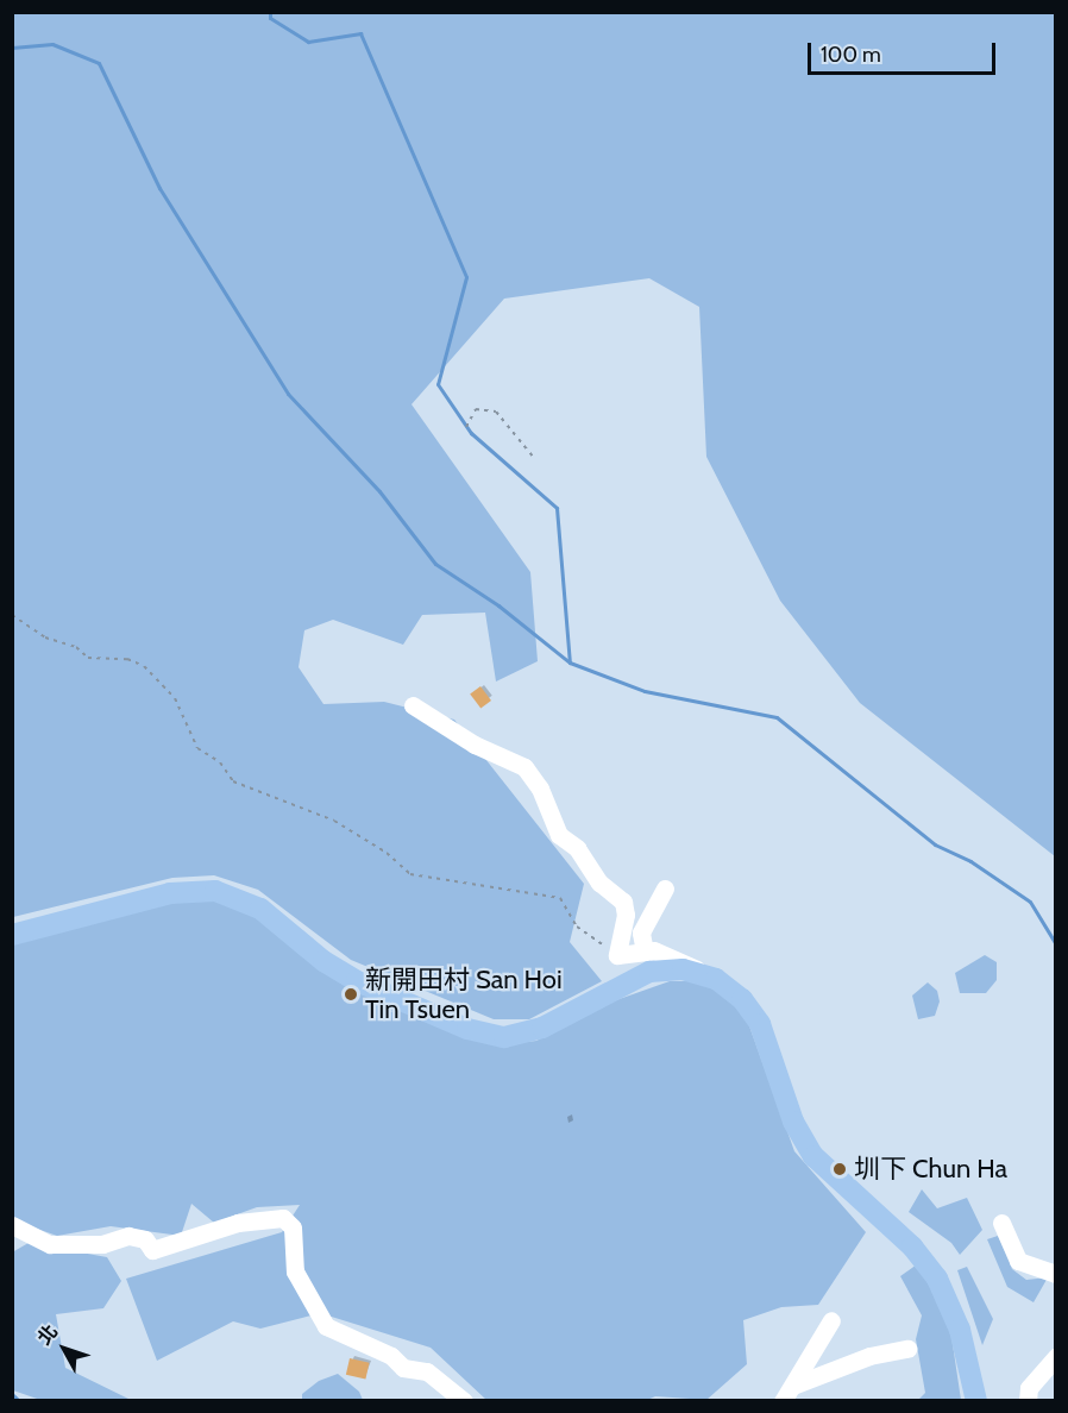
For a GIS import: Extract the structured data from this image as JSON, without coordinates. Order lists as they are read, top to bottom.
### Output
{
  "places": ["新開田村 San Hoi Tin Tsuen", "圳下 Chun Ha"],
  "scale_bar": "100 m",
  "north": "top left"
}
